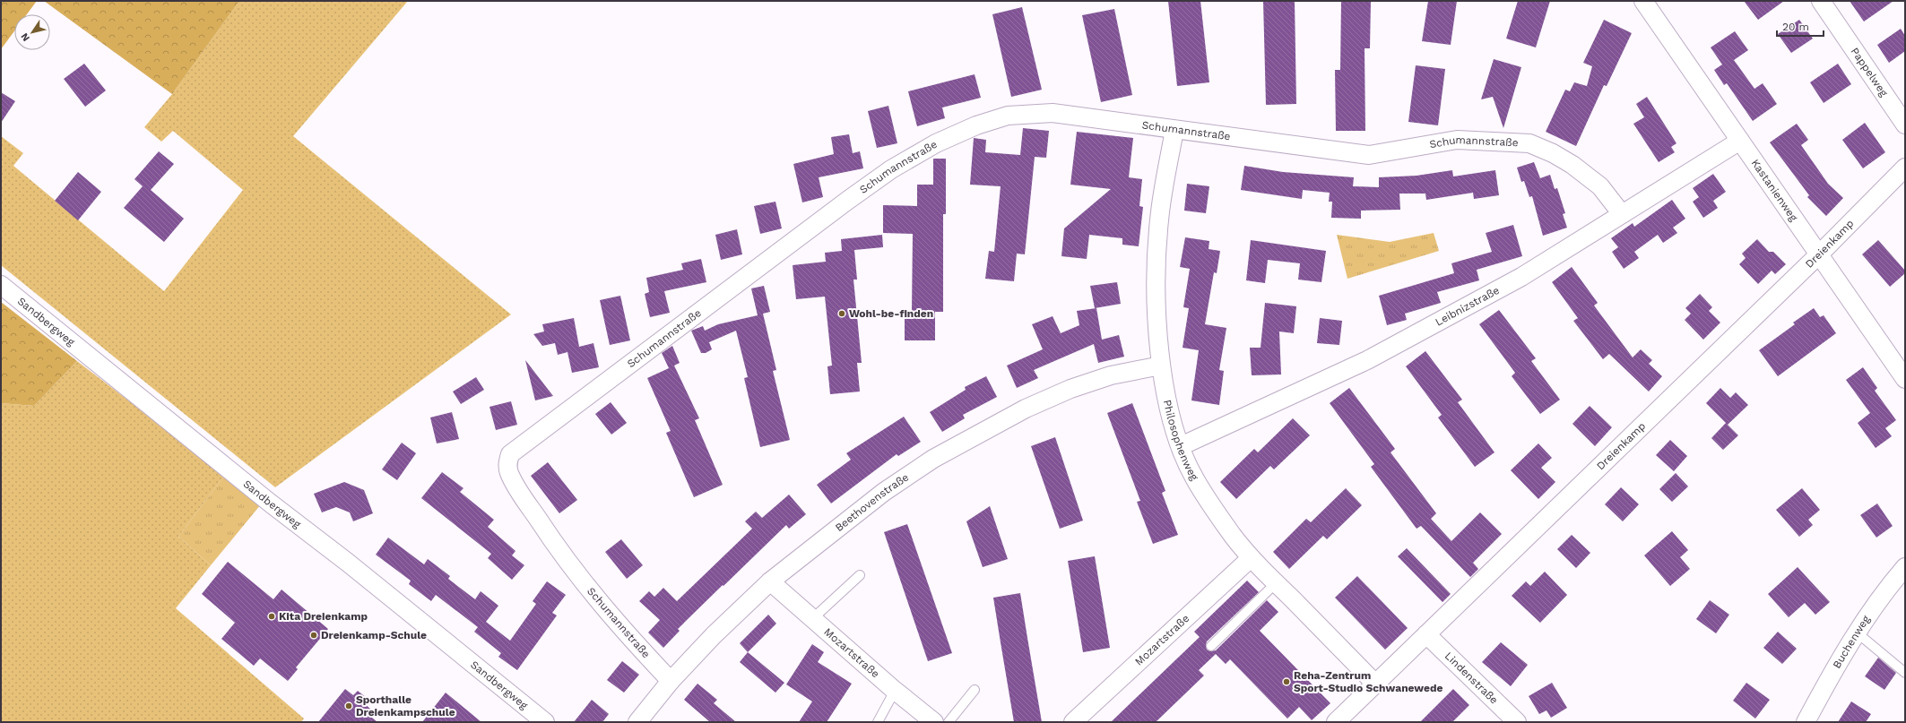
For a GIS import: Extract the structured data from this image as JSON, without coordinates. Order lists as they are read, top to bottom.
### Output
{
  "streets": {
    "street": [
      "Pappelweg",
      "Schumannstraße",
      "Kastanienweg",
      "Dreienkamp",
      "Leibnizstraße",
      "Sandbergweg",
      "Philosophenweg",
      "Beethovenstraße",
      "Mozartstraße",
      "Buchenweg",
      "Lindenstraße"
    ]
  },
  "crossings": [
    ["Schumannstraße", "Leibnizstraße"],
    ["Schumannstraße", "Philosophenweg"],
    ["Schumannstraße", "Beethovenstraße"],
    ["Kastanienweg", "Dreienkamp"],
    ["Kastanienweg", "Leibnizstraße"],
    ["Dreienkamp", "Philosophenweg"],
    ["Dreienkamp", "Lindenstraße"],
    ["Leibnizstraße", "Philosophenweg"],
    ["Philosophenweg", "Beethovenstraße"],
    ["Philosophenweg", "Mozartstraße"],
    ["Beethovenstraße", "Mozartstraße"]
  ],
  "places": [
    "Wohl-be-finden",
    "Kita Dreienkamp",
    "Dreienkamp-Schule",
    "Reha-Zentrum Sport-Studio Schwanewede",
    "Sporthalle Dreienkampschule"
  ],
  "scale_bar": "20 m",
  "north": "bottom left"
}
